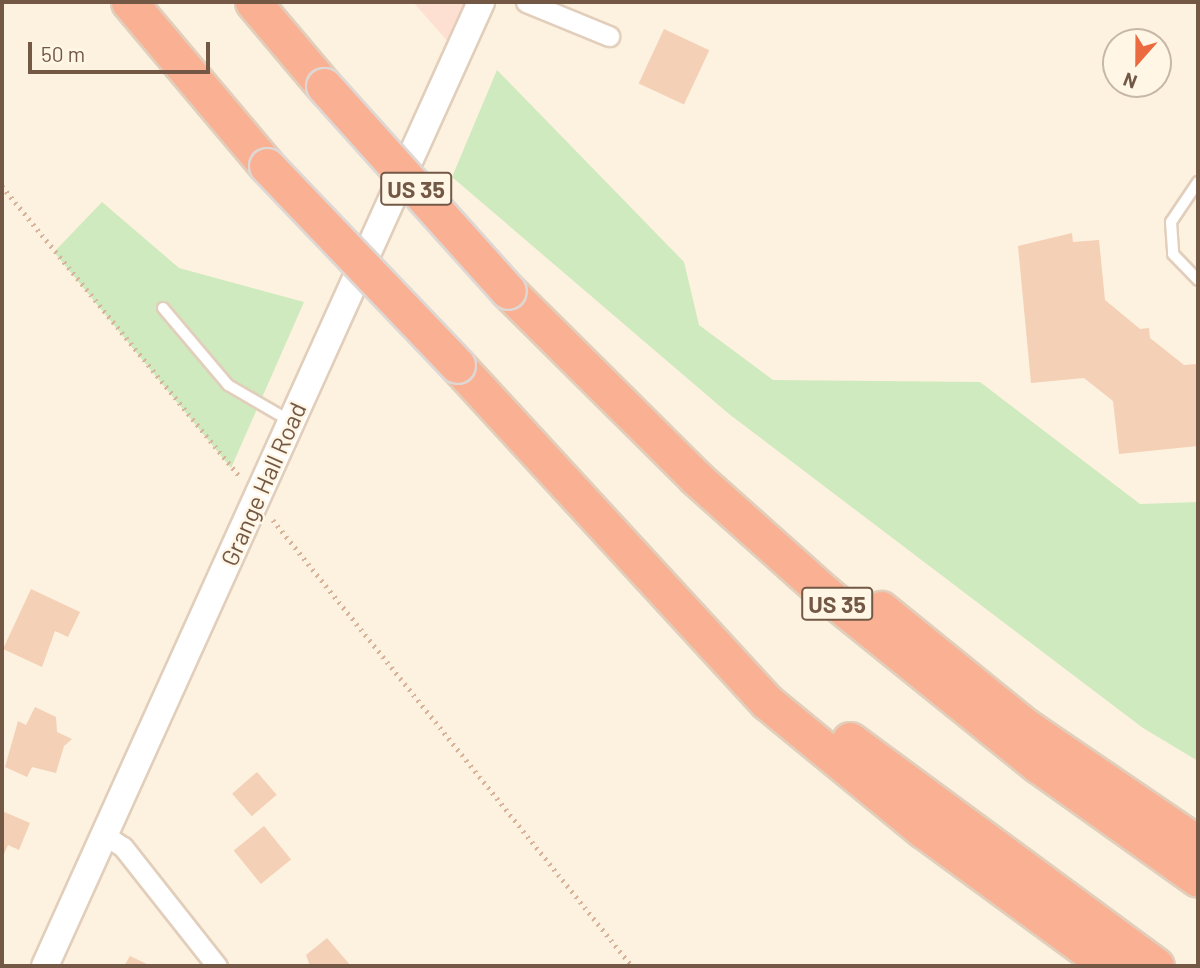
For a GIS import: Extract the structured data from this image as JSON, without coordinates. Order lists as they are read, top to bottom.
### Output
{
  "streets": {
    "highway": ["US 35"],
    "main road": ["Grange Hall Road"]
  },
  "scale_bar": "50 m",
  "north": "bottom"
}
